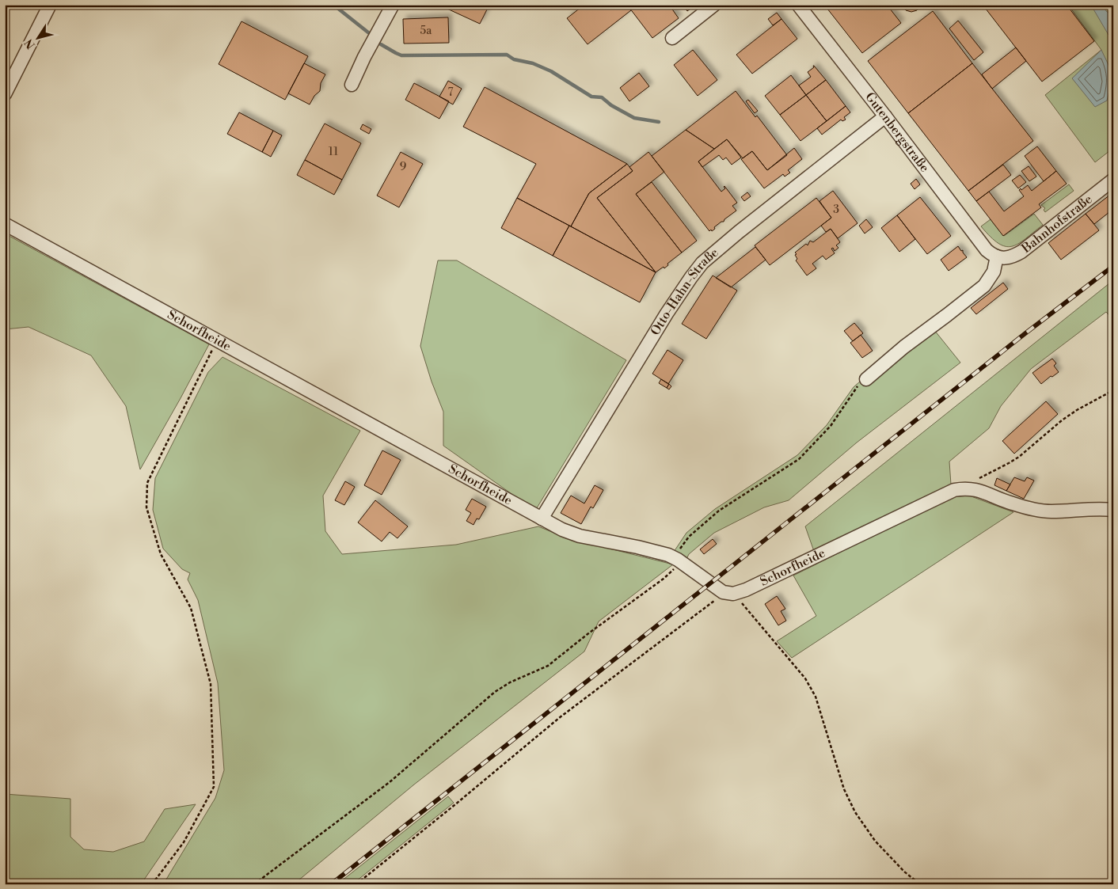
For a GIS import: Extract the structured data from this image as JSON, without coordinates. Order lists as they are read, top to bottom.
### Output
{
  "streets": {
    "street": [
      "Gutenbergstraße",
      "Bahnhofstraße",
      "Otto-Hahn-Straße",
      "Schorfheide"
    ]
  },
  "crossings": [
    ["Gutenbergstraße", "Bahnhofstraße"],
    ["Gutenbergstraße", "Otto-Hahn-Straße"],
    ["Otto-Hahn-Straße", "Schorfheide"]
  ],
  "house_numbers": [
    "5a",
    "7",
    "11",
    "9",
    "3"
  ],
  "north": "bottom left"
}
